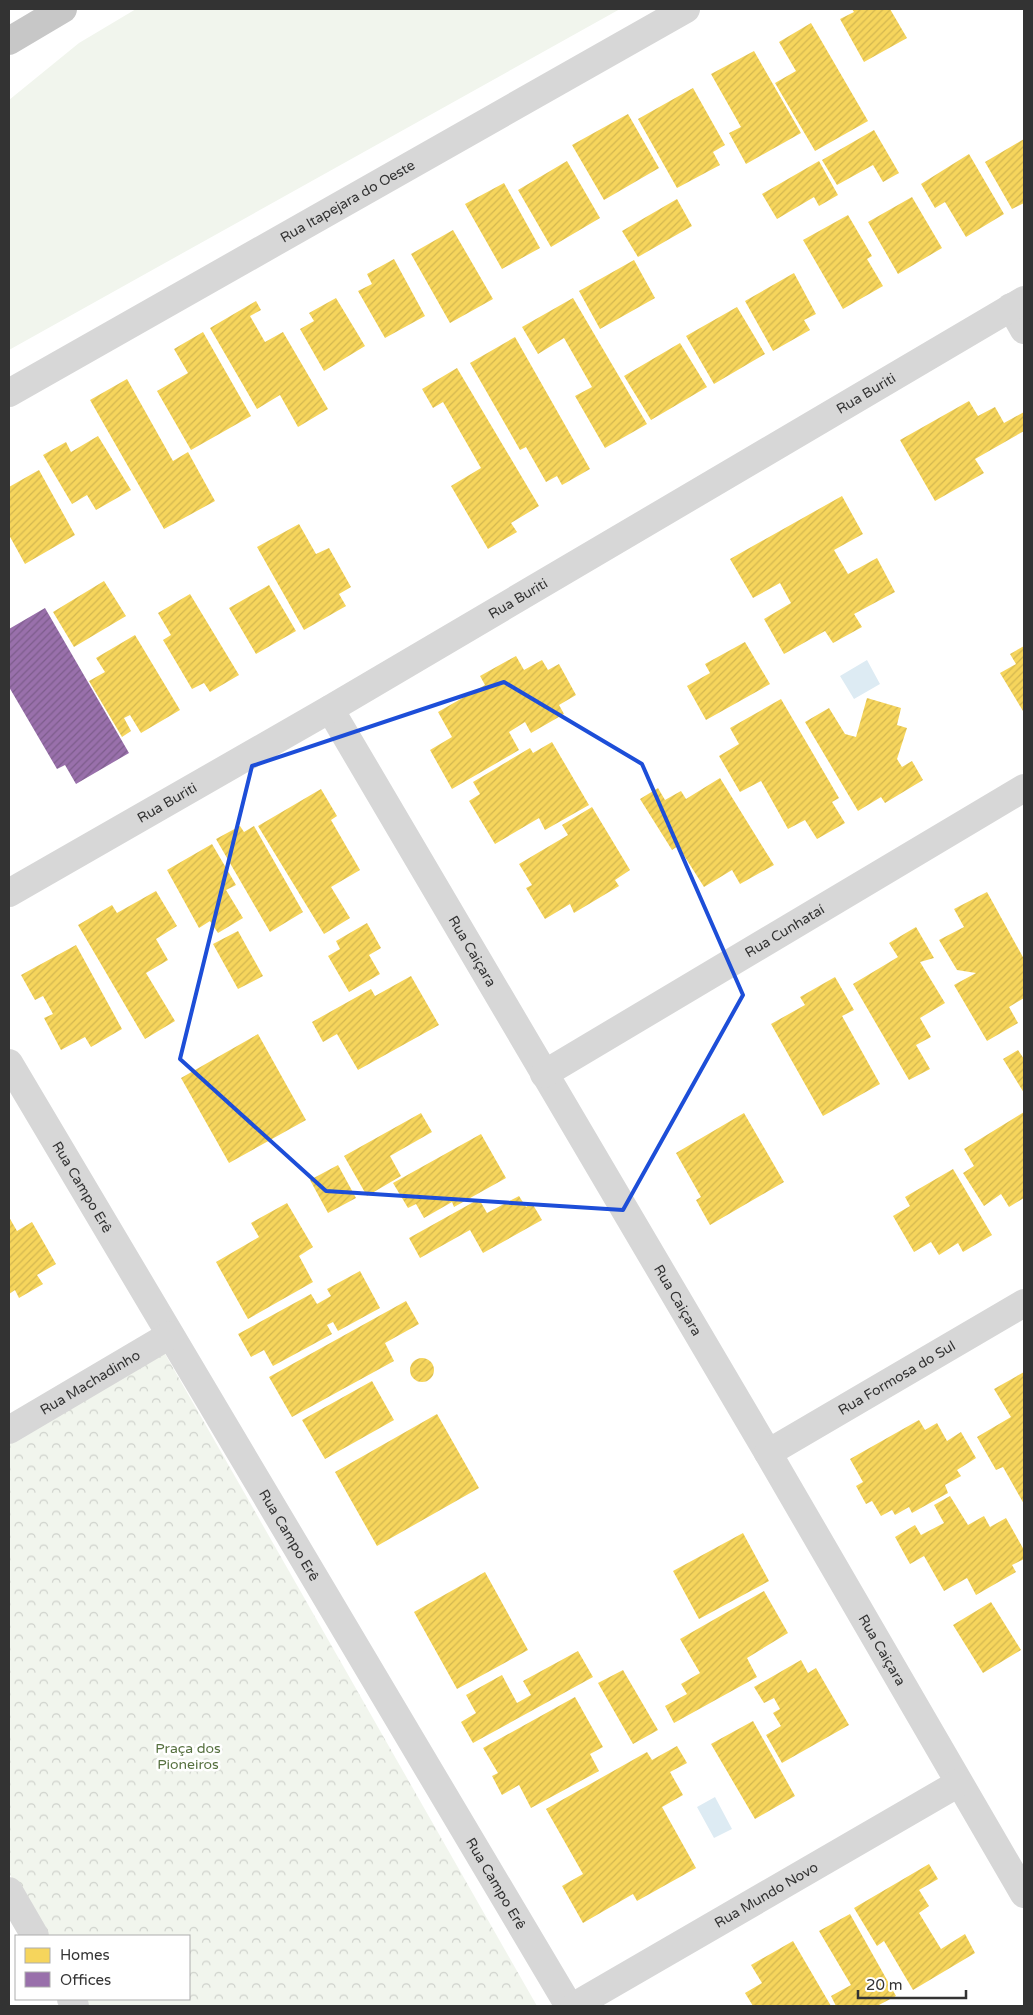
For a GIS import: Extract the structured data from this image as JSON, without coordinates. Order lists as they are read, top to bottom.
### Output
{
  "streets": {
    "street": [
      "Rua Itapejara do Oeste",
      "Rua Buriti",
      "Rua Cunhataí",
      "Rua Caiçara",
      "Rua Campo Erê",
      "Rua Formosa do Sul",
      "Rua Machadinho",
      "Rua Mundo Novo"
    ]
  },
  "crossings": [
    ["Rua Buriti", "Rua Caiçara"],
    ["Rua Cunhataí", "Rua Caiçara"],
    ["Rua Caiçara", "Rua Formosa do Sul"],
    ["Rua Caiçara", "Rua Mundo Novo"],
    ["Rua Campo Erê", "Rua Machadinho"]
  ],
  "parks": ["Praça dos Pioneiros"],
  "legend": ["Homes", "Offices"],
  "scale_bar": "20 m"
}
